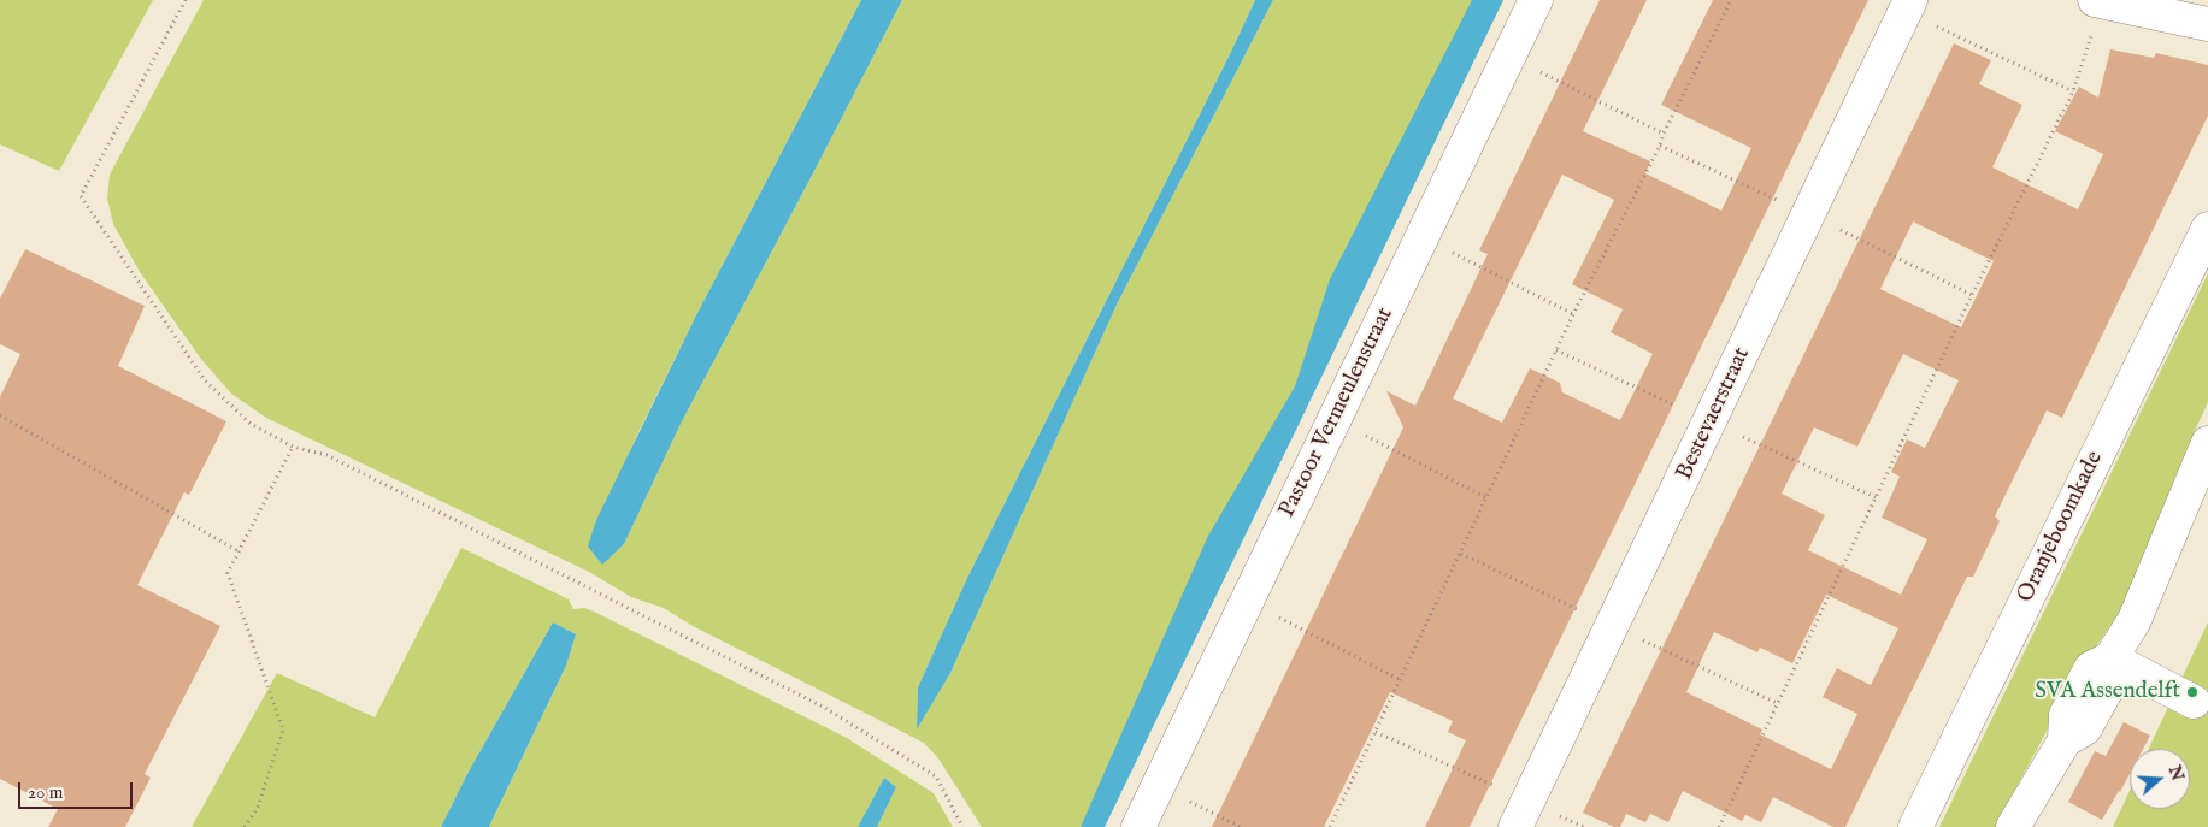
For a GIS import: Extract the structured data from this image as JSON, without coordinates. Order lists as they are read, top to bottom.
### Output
{
  "streets": {
    "street": ["Pastoor Vermeulenstraat", "Bestevaerstraat", "Oranjeboomkade"]
  },
  "places": ["SVA Assendelft"],
  "scale_bar": "20 m",
  "north": "right"
}
